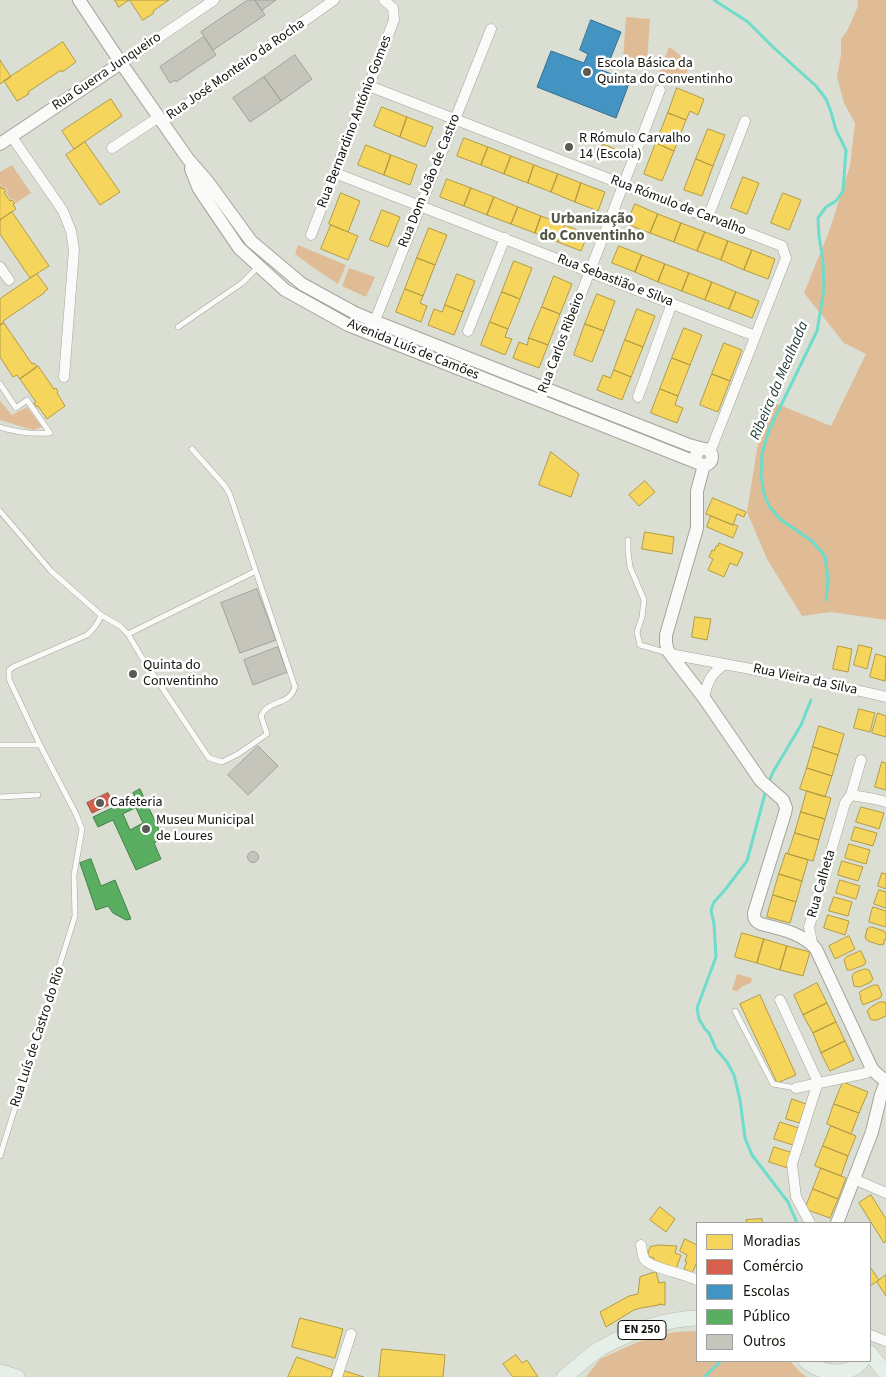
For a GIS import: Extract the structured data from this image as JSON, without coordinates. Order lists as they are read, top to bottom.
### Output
{
  "streets": {
    "main road": ["EN 250"],
    "street": [
      "Rua José Monteiro da Rocha",
      "Rua Guerra Junqueiro",
      "Rua Bernardino António Gomes",
      "Rua Dom João de Castro",
      "Rua Rómulo de Carvalho",
      "Rua Sebastião e Silva",
      "Rua Carlos Ribeiro",
      "Avenida Luís de Camões",
      "Rua Vieira da Silva",
      "Rua Calheta"
    ],
    "lane": ["Rua Luís de Castro do Rio"]
  },
  "crossings": [
    ["Rua José Monteiro da Rocha", "Avenida Luís de Camões"],
    ["Rua Guerra Junqueiro", "Avenida Luís de Camões"],
    ["Rua Bernardino António Gomes", "Rua Rómulo de Carvalho"],
    ["Rua Bernardino António Gomes", "Rua Sebastião e Silva"],
    ["Rua Dom João de Castro", "Rua Rómulo de Carvalho"],
    ["Rua Dom João de Castro", "Rua Sebastião e Silva"],
    ["Rua Dom João de Castro", "Avenida Luís de Camões"],
    ["Rua Rómulo de Carvalho", "Rua Sebastião e Silva"],
    ["Rua Rómulo de Carvalho", "Rua Carlos Ribeiro"],
    ["Rua Rómulo de Carvalho", "Avenida Luís de Camões"],
    ["Rua Sebastião e Silva", "Rua Carlos Ribeiro"],
    ["Rua Carlos Ribeiro", "Avenida Luís de Camões"]
  ],
  "districts": ["Urbanização do Conventinho"],
  "water": ["Ribeira da Mealhada"],
  "places": [
    "Escola Básica da Quinta do Conventinho",
    "R Rómulo Carvalho 14 (Escola)",
    "Quinta do Conventinho",
    "Cafeteria",
    "Museu Municipal de Loures"
  ],
  "legend": [
    "Moradias",
    "Comércio",
    "Escolas",
    "Público",
    "Outros"
  ]
}
